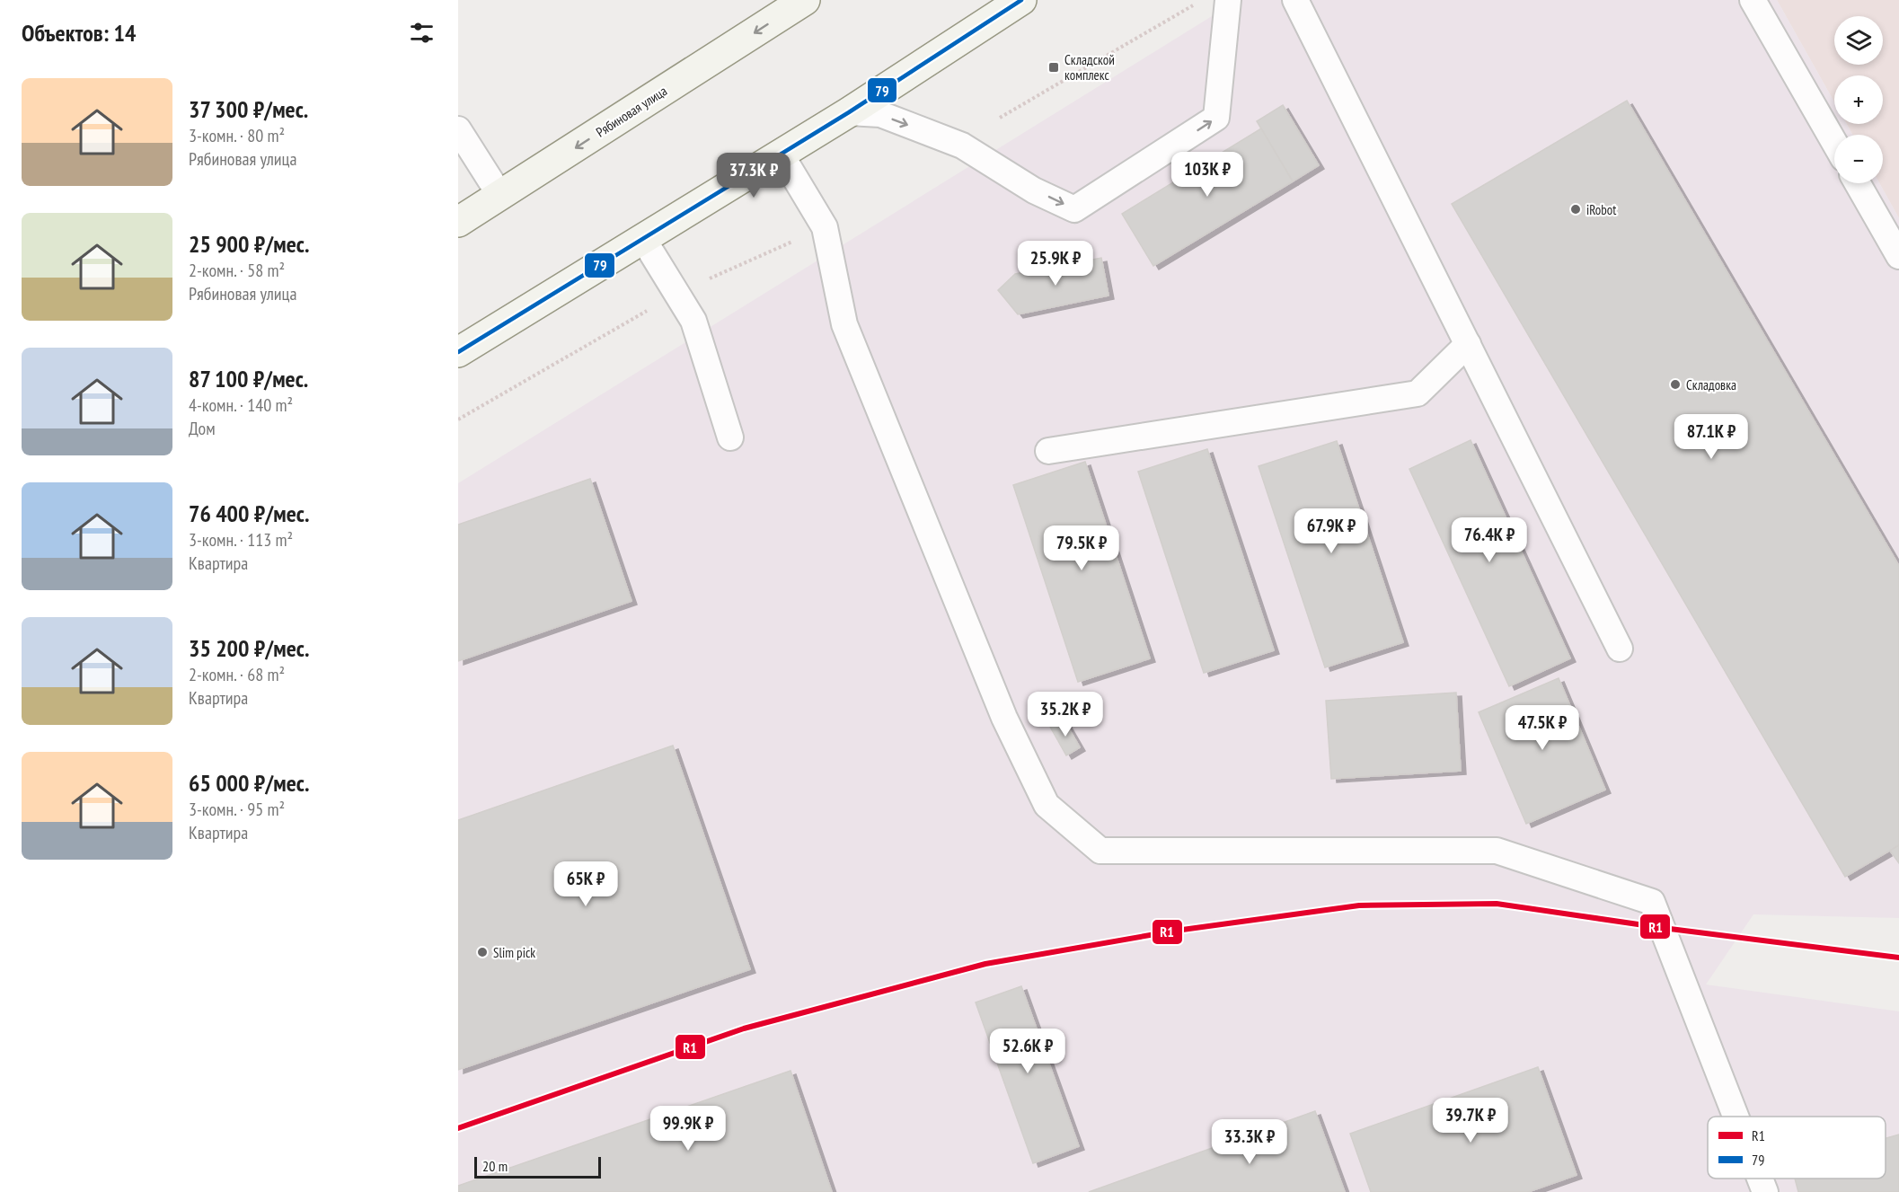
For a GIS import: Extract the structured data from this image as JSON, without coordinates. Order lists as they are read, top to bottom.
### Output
{
  "streets": {
    "main road": ["Рябиновая улица"]
  },
  "places": {
    "transit": ["Складской комплекс"],
    "other": ["iRobot", "Складовка", "Slim pick"]
  },
  "lines": ["transit line 79", "transit line R1"],
  "legend": ["R1", "79"],
  "scale_bar": "20 m",
  "page": {
    "heading": "Объектов: 14",
    "map_buttons": ["+", "−"],
    "list": [
      {
        "name": "37 300 ₽/мес.",
        "note": "3-комн. · 80 m² · Рябиновая улица"
      },
      {
        "name": "25 900 ₽/мес.",
        "note": "2-комн. · 58 m² · Рябиновая улица"
      },
      {
        "name": "87 100 ₽/мес.",
        "note": "4-комн. · 140 m² · Дом"
      },
      {
        "name": "76 400 ₽/мес.",
        "note": "3-комн. · 113 m² · Квартира"
      },
      {
        "name": "35 200 ₽/мес.",
        "note": "2-комн. · 68 m² · Квартира"
      },
      {
        "name": "65 000 ₽/мес.",
        "note": "3-комн. · 95 m² · Квартира"
      }
    ],
    "price": [
      "103K ₽",
      "37.3K ₽",
      "25.9K ₽",
      "87.1K ₽",
      "67.9K ₽",
      "76.4K ₽",
      "79.5K ₽",
      "35.2K ₽",
      "47.5K ₽",
      "65K ₽",
      "52.6K ₽",
      "39.7K ₽",
      "99.9K ₽",
      "33.3K ₽"
    ],
    "scale": "20 m"
  }
}
